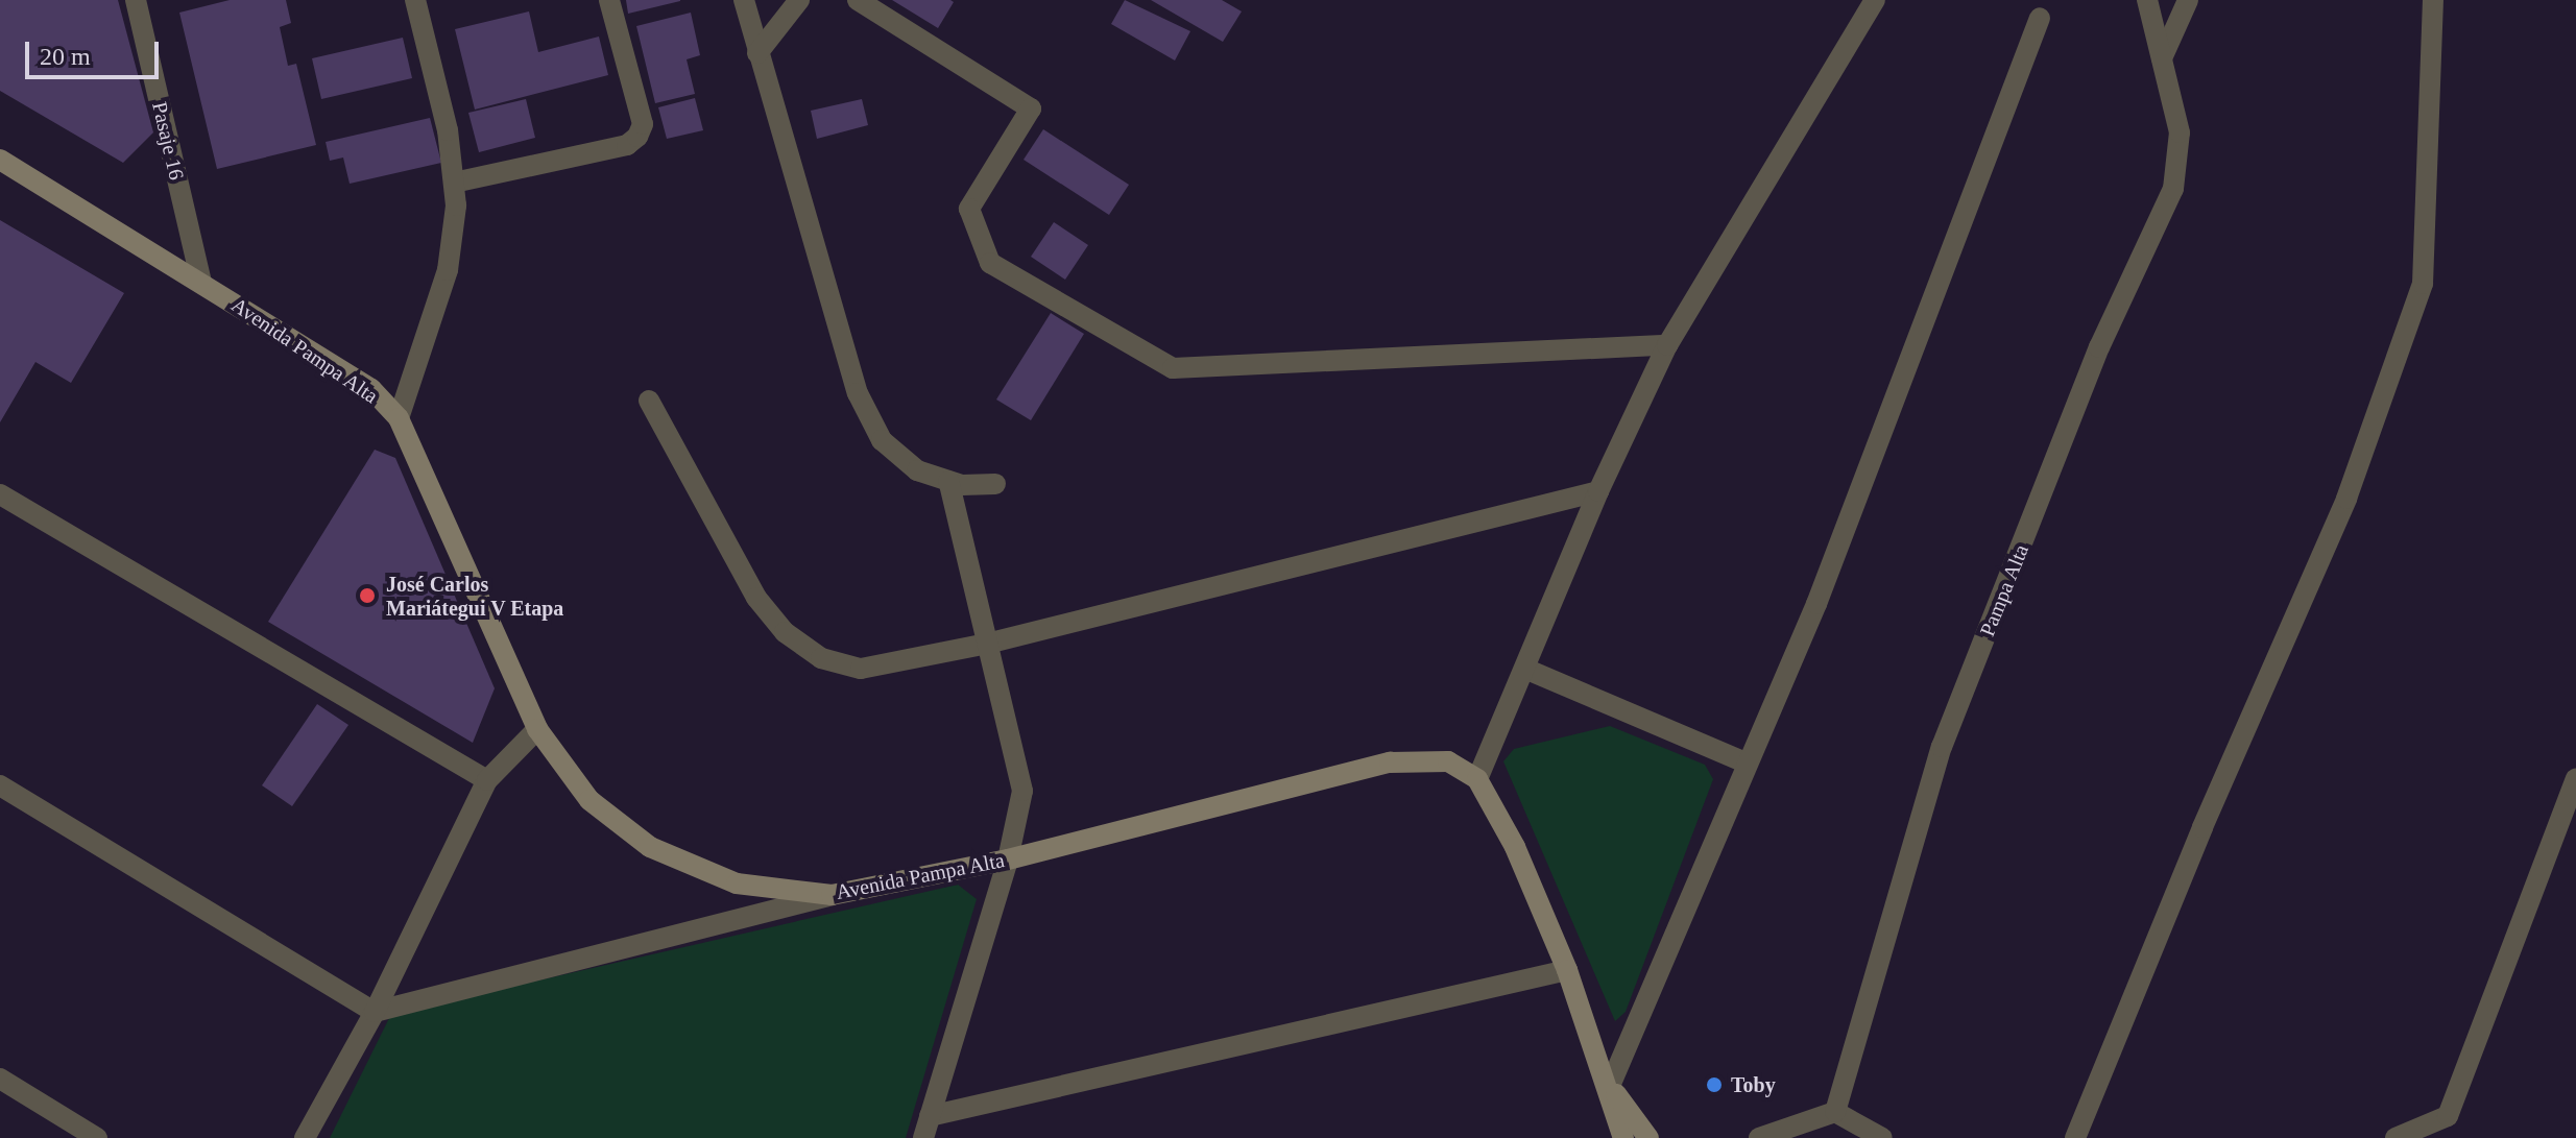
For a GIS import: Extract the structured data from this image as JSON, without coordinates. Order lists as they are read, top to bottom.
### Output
{
  "streets": {
    "street": ["Pasaje 16", "Avenida Pampa Alta", "Pampa Alta"]
  },
  "crossings": [
    ["Pasaje 16", "Avenida Pampa Alta"]
  ],
  "places": ["José Carlos Mariátegui V Etapa", "Toby"],
  "scale_bar": "20 m"
}
